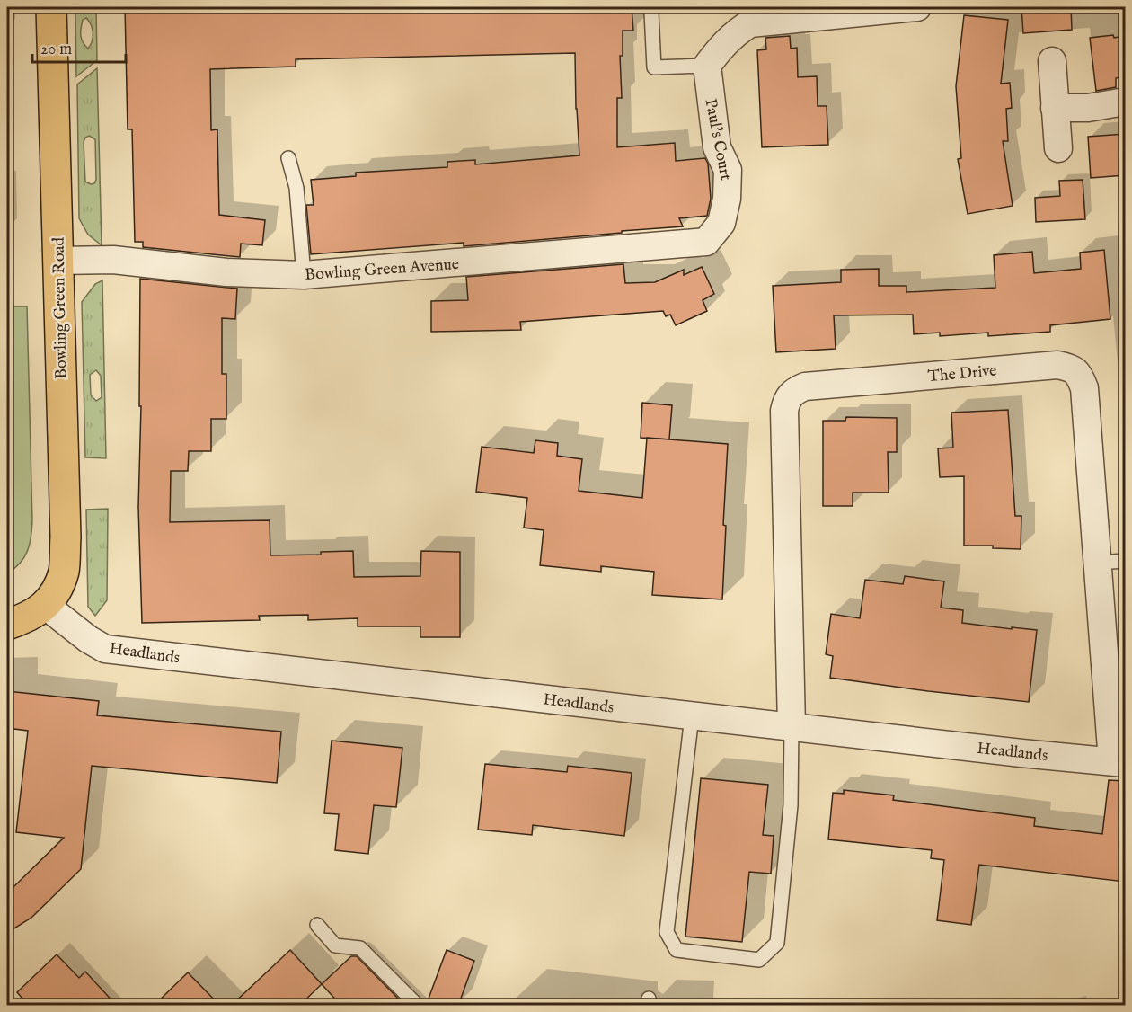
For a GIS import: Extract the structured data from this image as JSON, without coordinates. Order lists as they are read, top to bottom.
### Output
{
  "streets": {
    "main road": ["Bowling Green Road"],
    "street": [
      "Paul's Court",
      "Bowling Green Avenue",
      "The Drive",
      "Headlands"
    ]
  },
  "crossings": [
    ["Paul's Court", "Bowling Green Avenue"],
    ["Bowling Green Avenue", "Bowling Green Road"],
    ["Bowling Green Road", "Headlands"],
    ["The Drive", "Headlands"]
  ],
  "scale_bar": "20 m"
}
